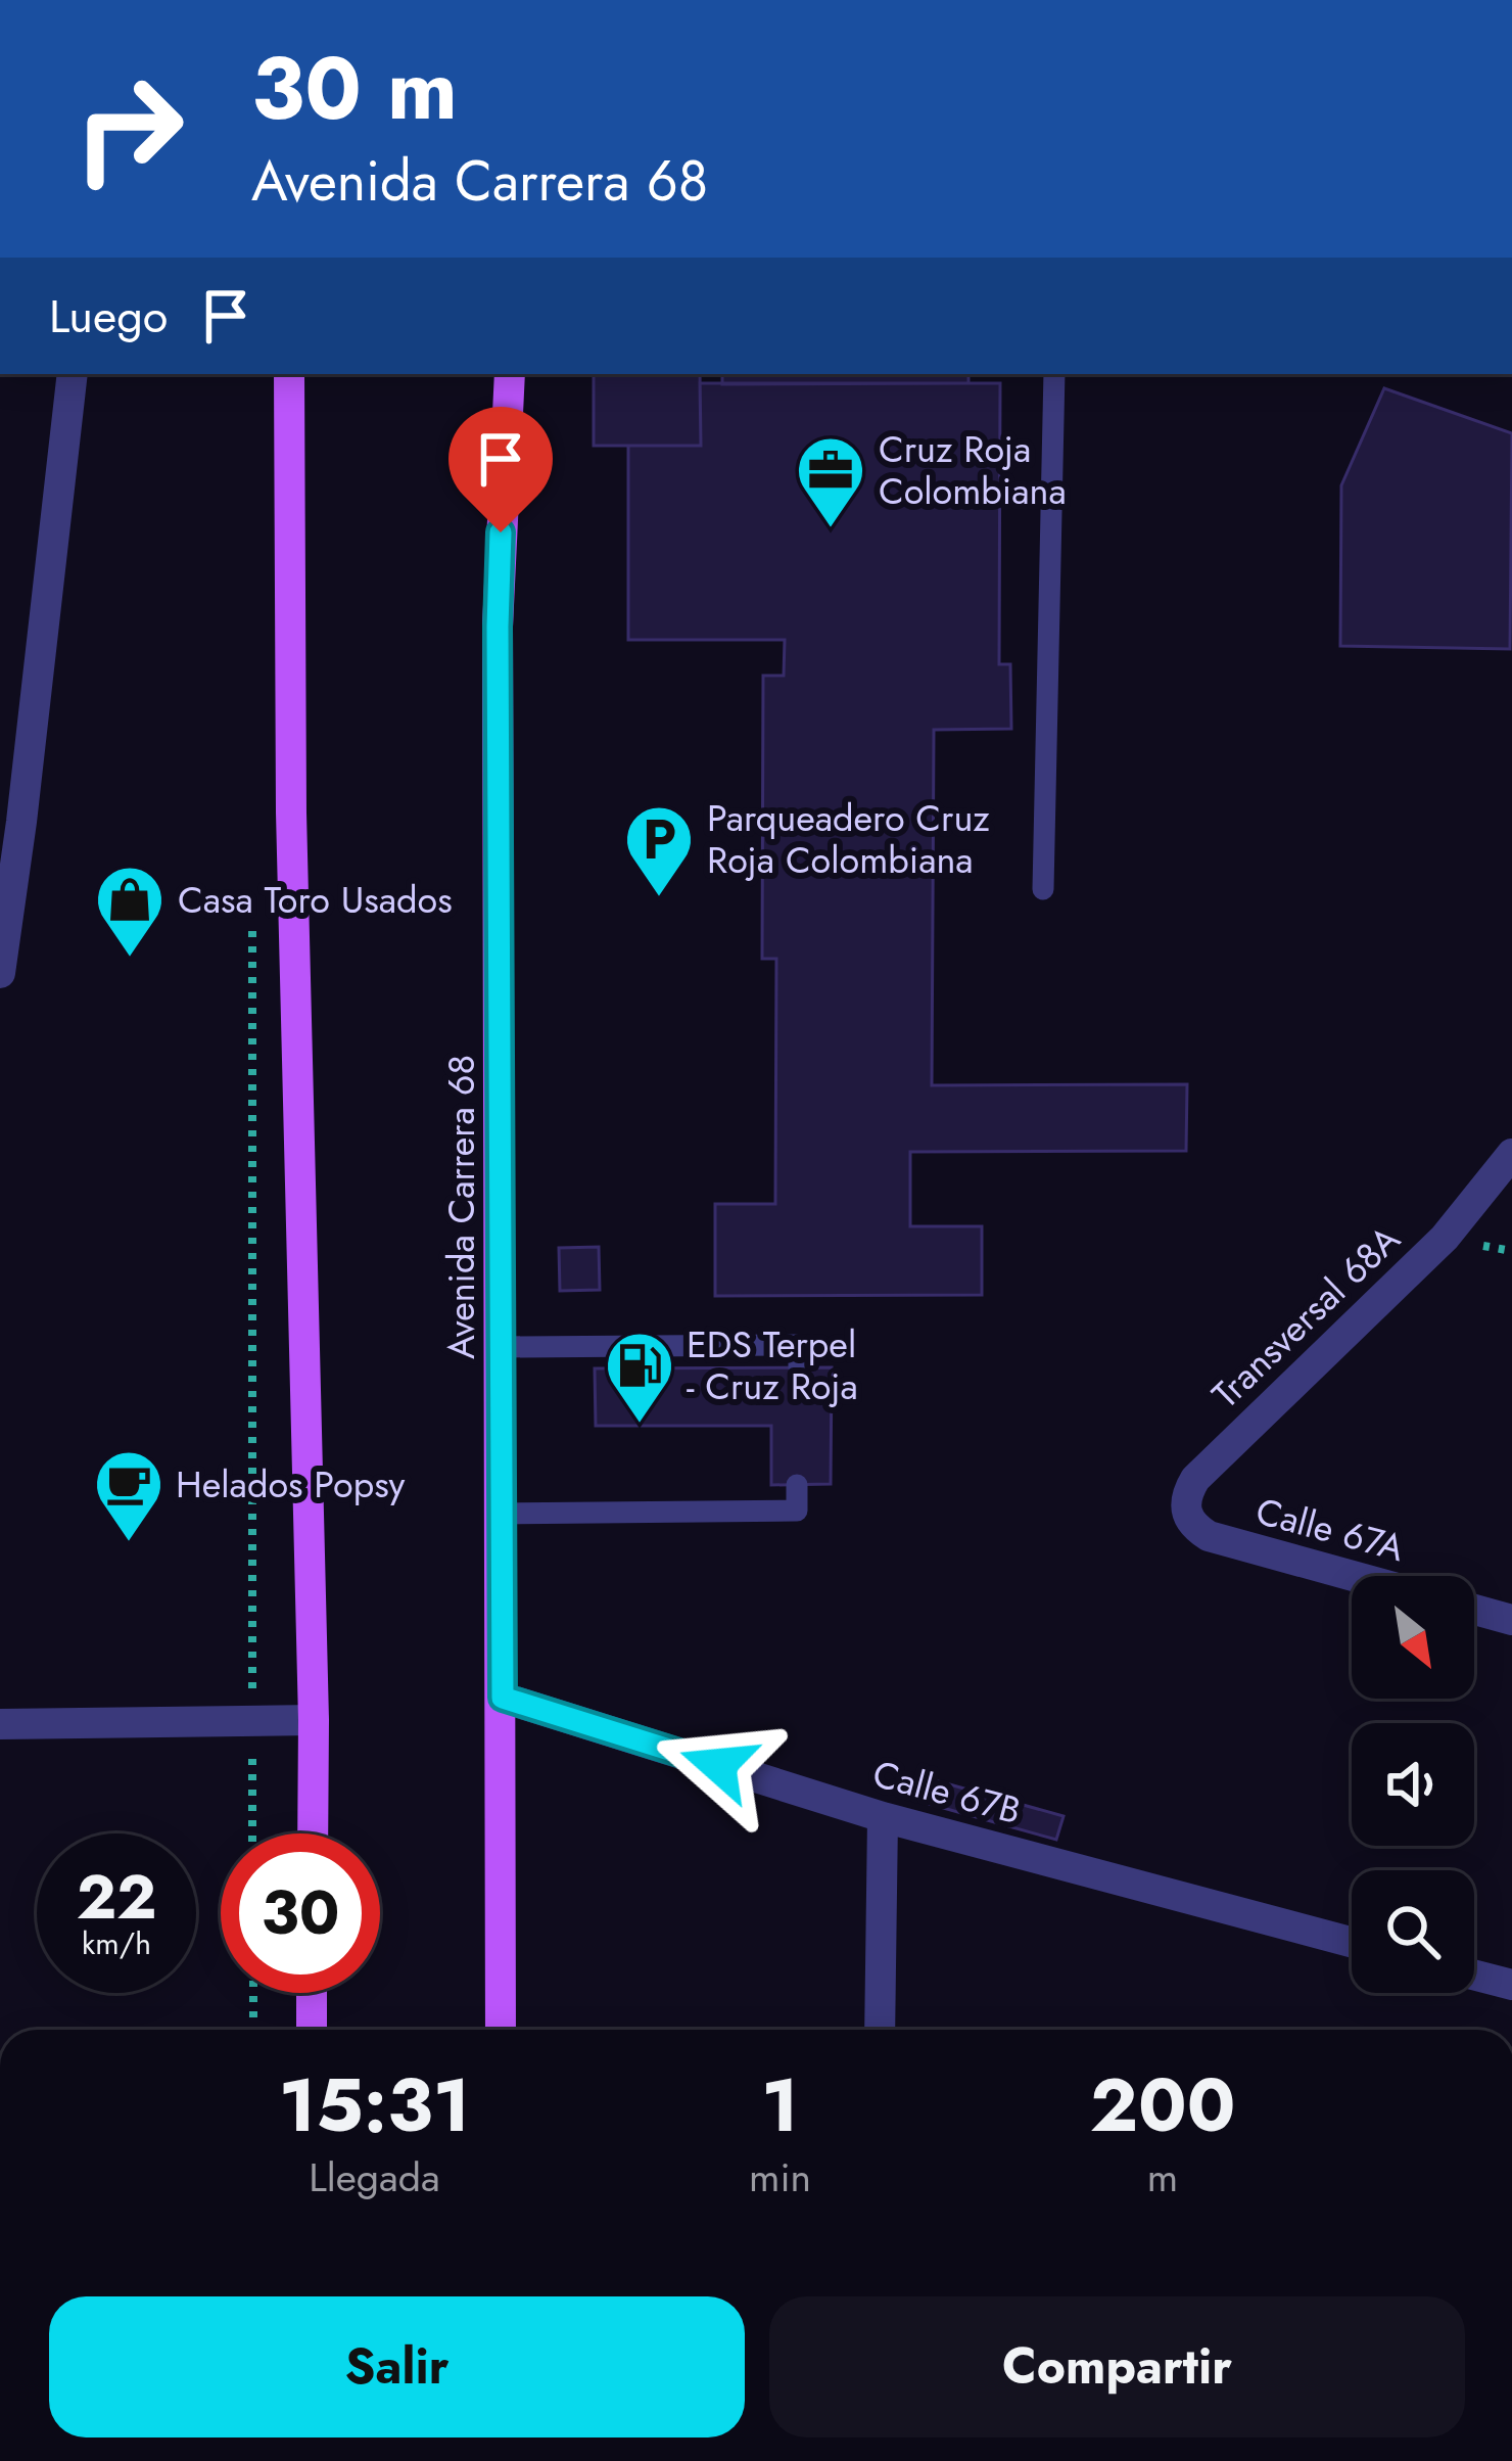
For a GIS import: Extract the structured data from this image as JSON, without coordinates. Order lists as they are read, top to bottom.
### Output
{
  "streets": {
    "main road": ["Avenida Carrera 68"],
    "street": ["Transversal 68A", "Calle 67A", "Calle 67B"]
  },
  "crossings": [
    ["Avenida Carrera 68", "Calle 67B"],
    ["Transversal 68A", "Calle 67A"]
  ],
  "places": {
    "office": ["Cruz Roja Colombiana"],
    "parking": ["Parqueadero Cruz Roja Colombiana"],
    "shop": ["Casa Toro Usados"],
    "fuel station": ["EDS Terpel - Cruz Roja"],
    "cafe": ["Helados Popsy"]
  },
  "north": "bottom right",
  "page": {
    "turn": ["30 m", "Avenida Carrera 68"],
    "then": "Luego",
    "speed": "22 km/h",
    "limit": "30",
    "eta": [
      "15:31",
      "Llegada",
      "1",
      "min",
      "200",
      "m"
    ],
    "buttons": ["Salir", "Compartir"]
  }
}
